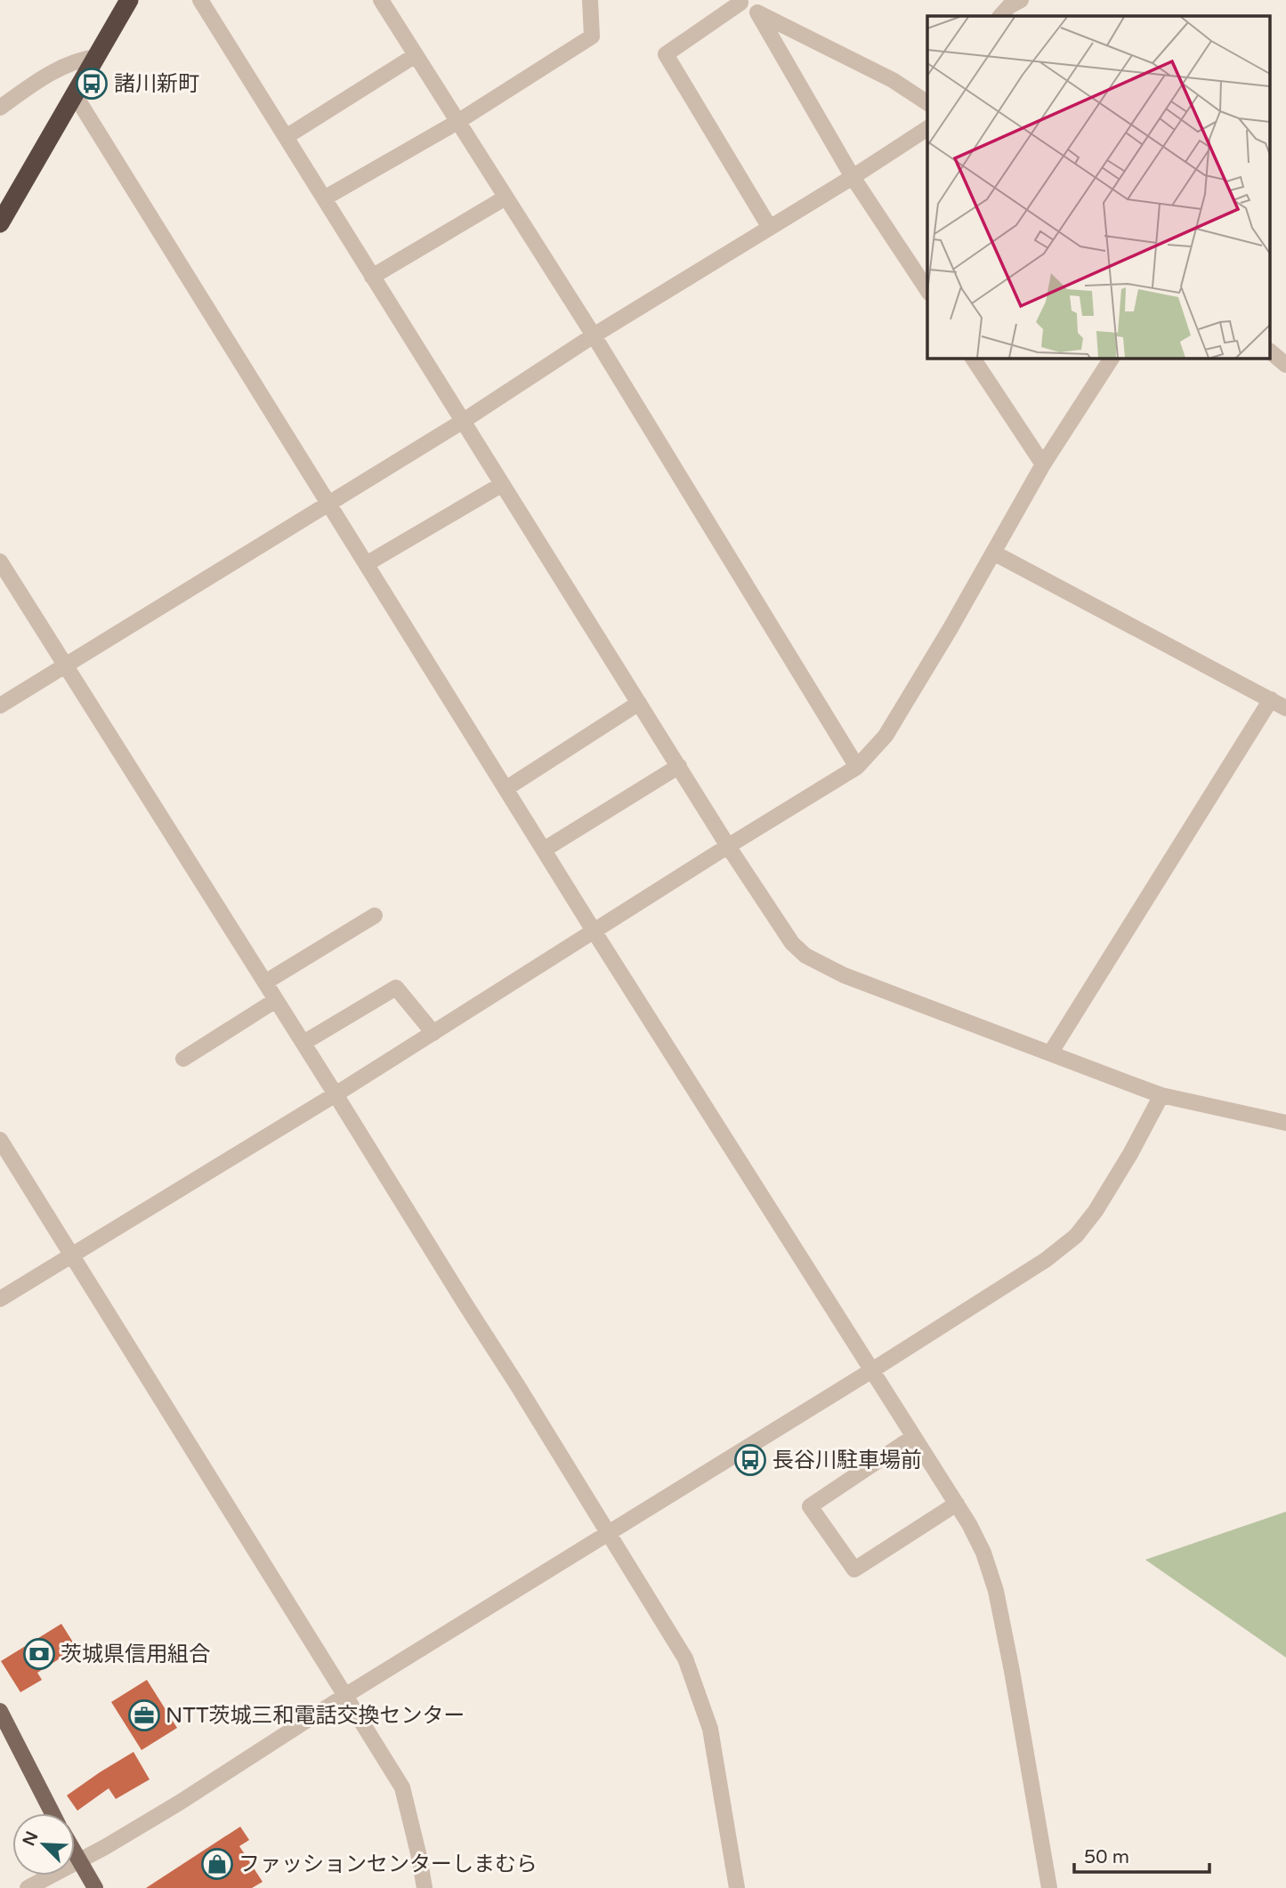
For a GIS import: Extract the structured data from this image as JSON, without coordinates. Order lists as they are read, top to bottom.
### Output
{
  "places": {
    "bus stop": ["諸川新町", "長谷川駐車場前"],
    "bank": ["茨城県信用組合"],
    "office": ["NTT茨城三和電話交換センター"],
    "shop": ["ファッションセンターしまむら"]
  },
  "scale_bar": "50 m",
  "north": "top left"
}
